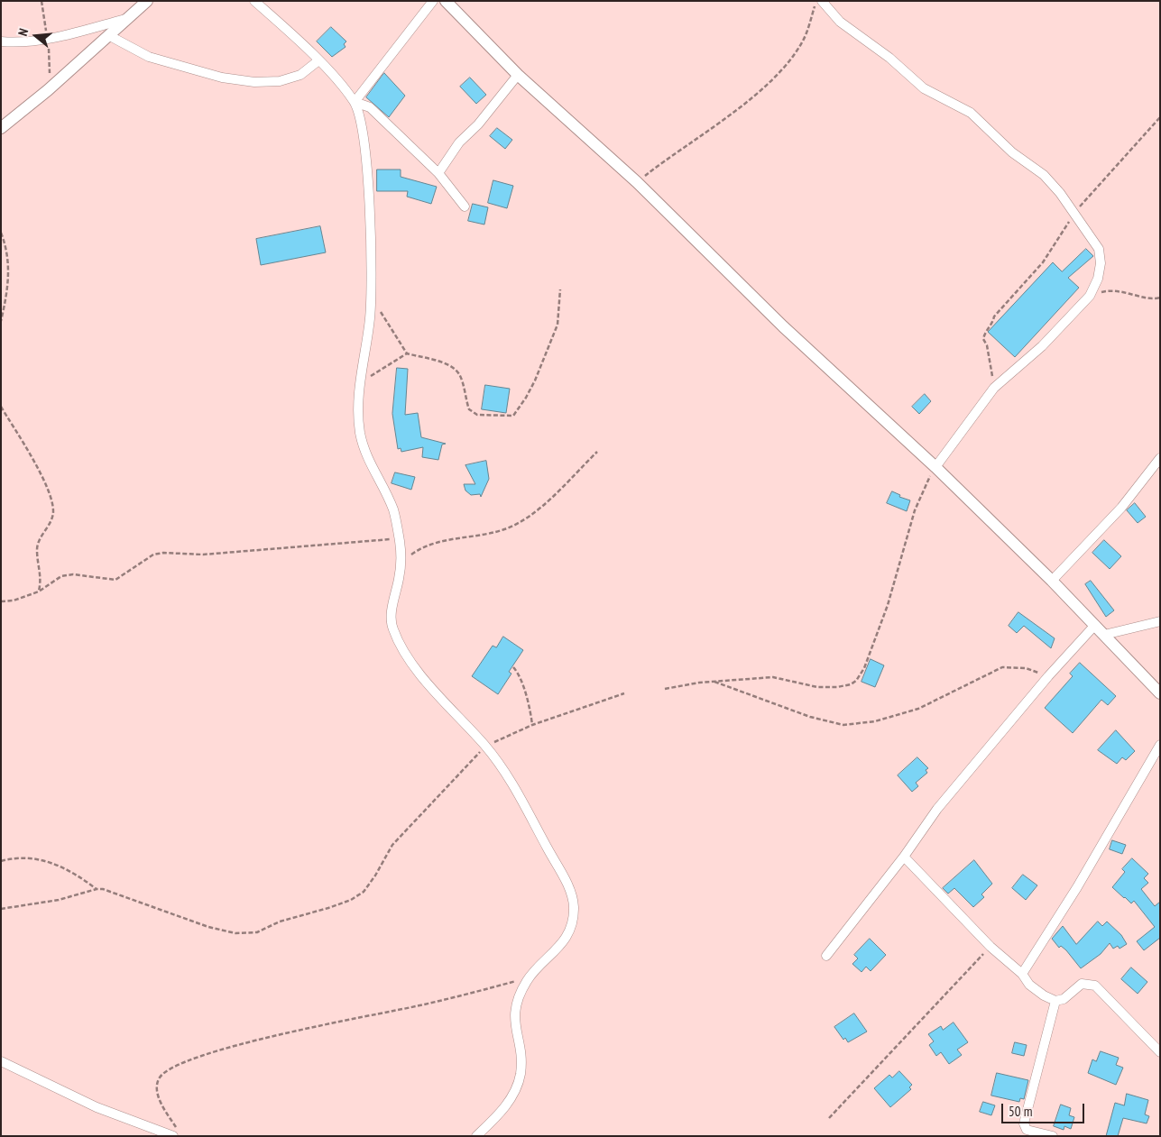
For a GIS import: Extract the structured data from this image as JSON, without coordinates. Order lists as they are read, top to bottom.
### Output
{
  "scale_bar": "50 m",
  "north": "left"
}
